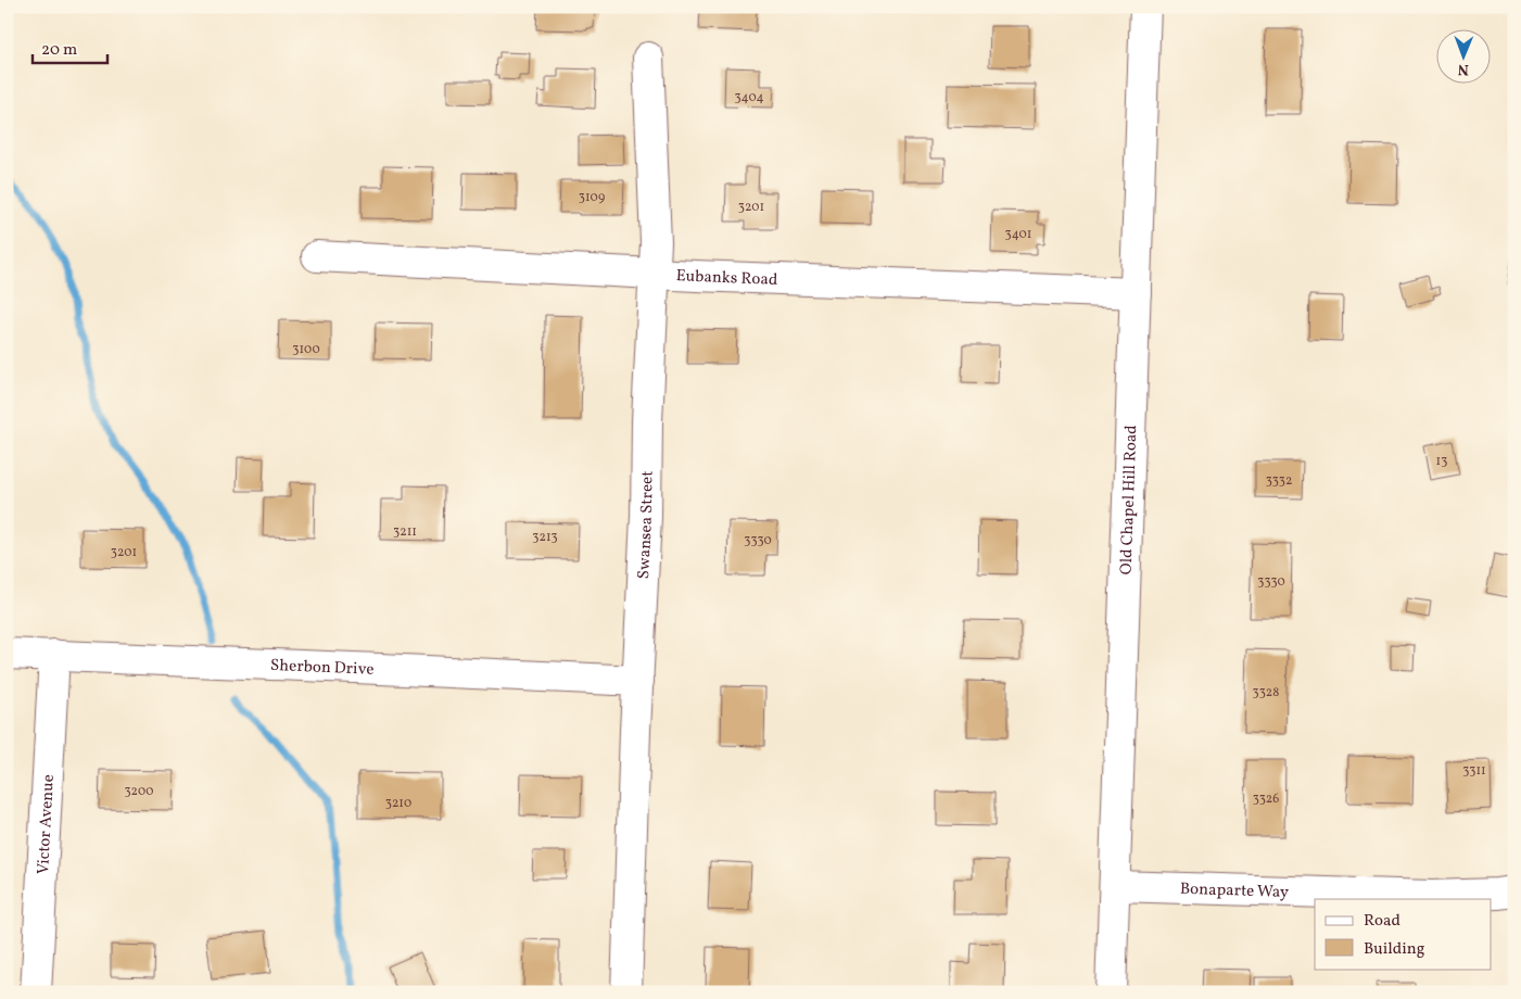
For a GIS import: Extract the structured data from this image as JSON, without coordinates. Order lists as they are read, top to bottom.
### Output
{
  "streets": {
    "street": [
      "Eubanks Road",
      "Old Chapel Hill Road",
      "Swansea Street",
      "Sherbon Drive",
      "Victor Avenue",
      "Bonaparte Way"
    ]
  },
  "crossings": [
    ["Eubanks Road", "Old Chapel Hill Road"],
    ["Eubanks Road", "Swansea Street"],
    ["Old Chapel Hill Road", "Bonaparte Way"],
    ["Swansea Street", "Sherbon Drive"],
    ["Sherbon Drive", "Victor Avenue"]
  ],
  "house_numbers": [
    "3404",
    "3109",
    "3201",
    "3401",
    "3100",
    "13",
    "3332",
    "3211",
    "3213",
    "3330",
    "3201",
    "3330",
    "3328",
    "3311",
    "3200",
    "3326",
    "3210"
  ],
  "legend": ["Road", "Building"],
  "scale_bar": "20 m",
  "north": "bottom"
}
